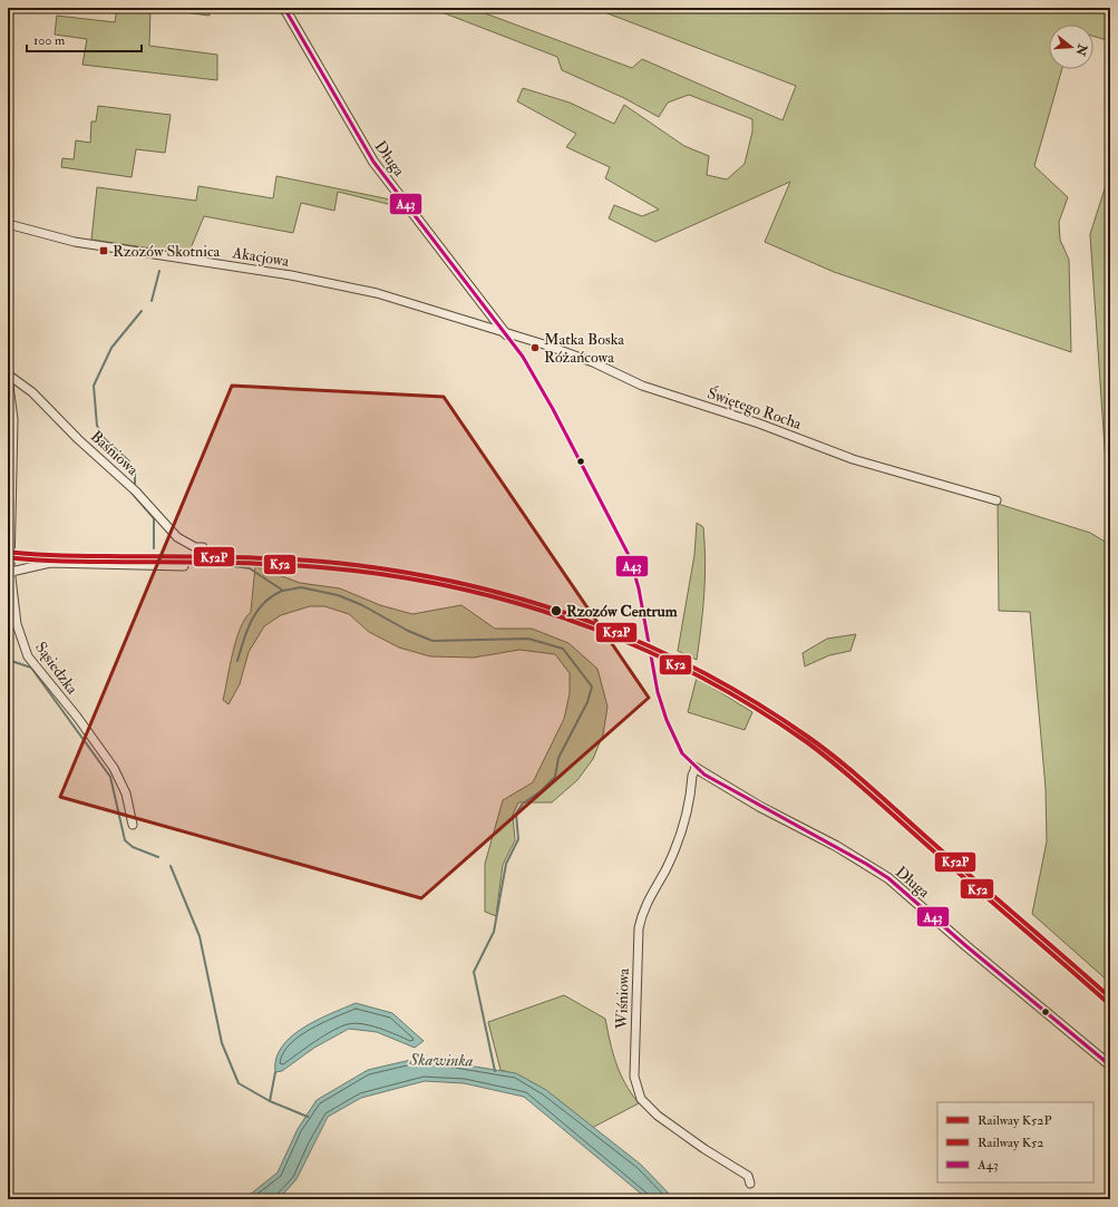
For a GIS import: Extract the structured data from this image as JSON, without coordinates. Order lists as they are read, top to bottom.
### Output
{
  "streets": {
    "street": [
      "Długa",
      "Akacjowa",
      "Świętego Rocha",
      "Baśniowa",
      "Sąsiedzka",
      "Wiśniowa"
    ]
  },
  "crossings": [
    ["Długa", "Akacjowa"],
    ["Długa", "Świętego Rocha"],
    ["Długa", "Wiśniowa"],
    ["Akacjowa", "Świętego Rocha"],
    ["Baśniowa", "Sąsiedzka"]
  ],
  "water": ["Skawinka"],
  "places": {
    "transit": ["Rzozów Skotnica"],
    "other": ["Matka Boska Różańcowa", "Rzozów Centrum"]
  },
  "lines": ["transit line A43", "rail line K52P", "rail line K52"],
  "legend": ["Railway K52P", "Railway K52", "A43"],
  "scale_bar": "100 m",
  "north": "right"
}
